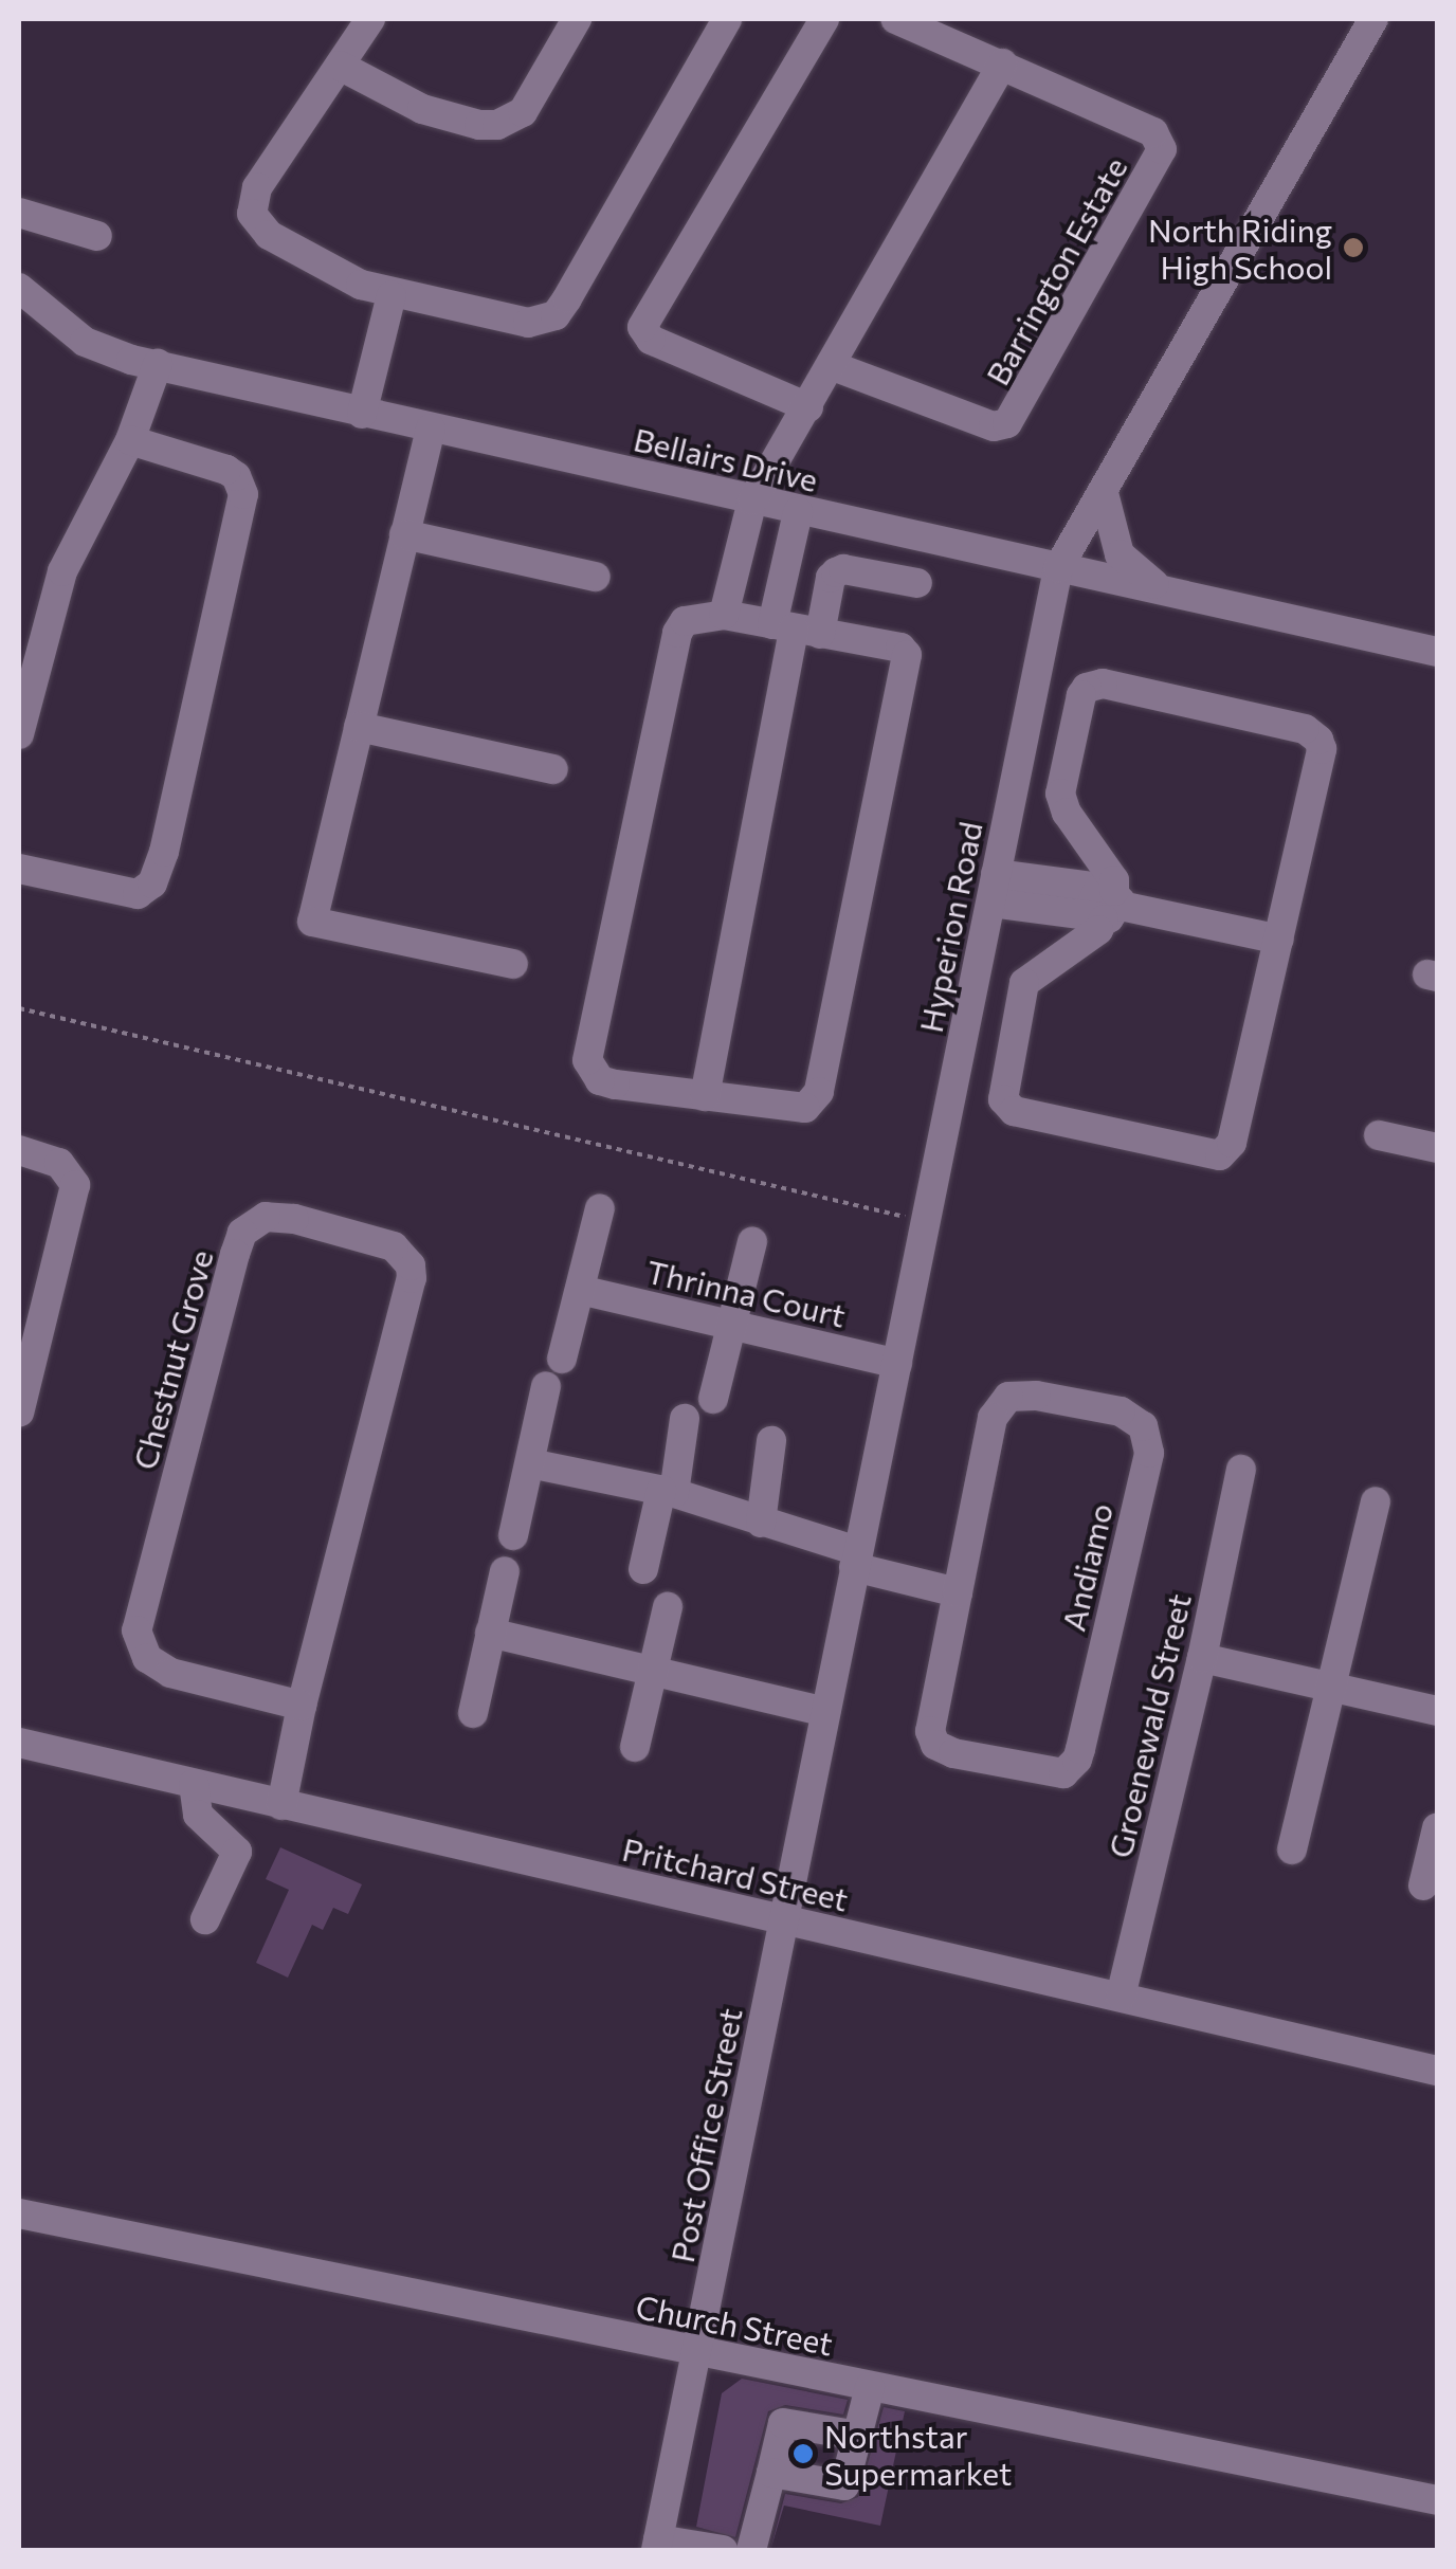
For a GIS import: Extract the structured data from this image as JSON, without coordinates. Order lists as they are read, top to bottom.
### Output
{
  "streets": {
    "street": [
      "Barrington Estate",
      "Bellairs Drive",
      "Hyperion Road",
      "Thrinna Court",
      "Chestnut Grove",
      "Andiamo",
      "Groenewald Street",
      "Pritchard Street",
      "Post Office Street",
      "Church Street"
    ]
  },
  "crossings": [
    ["Bellairs Drive", "Hyperion Road"],
    ["Hyperion Road", "Thrinna Court"],
    ["Hyperion Road", "Pritchard Street"],
    ["Hyperion Road", "Post Office Street"],
    ["Chestnut Grove", "Pritchard Street"],
    ["Groenewald Street", "Pritchard Street"],
    ["Pritchard Street", "Post Office Street"],
    ["Post Office Street", "Church Street"]
  ],
  "places": ["North Riding High School", "Northstar Supermarket"]
}
